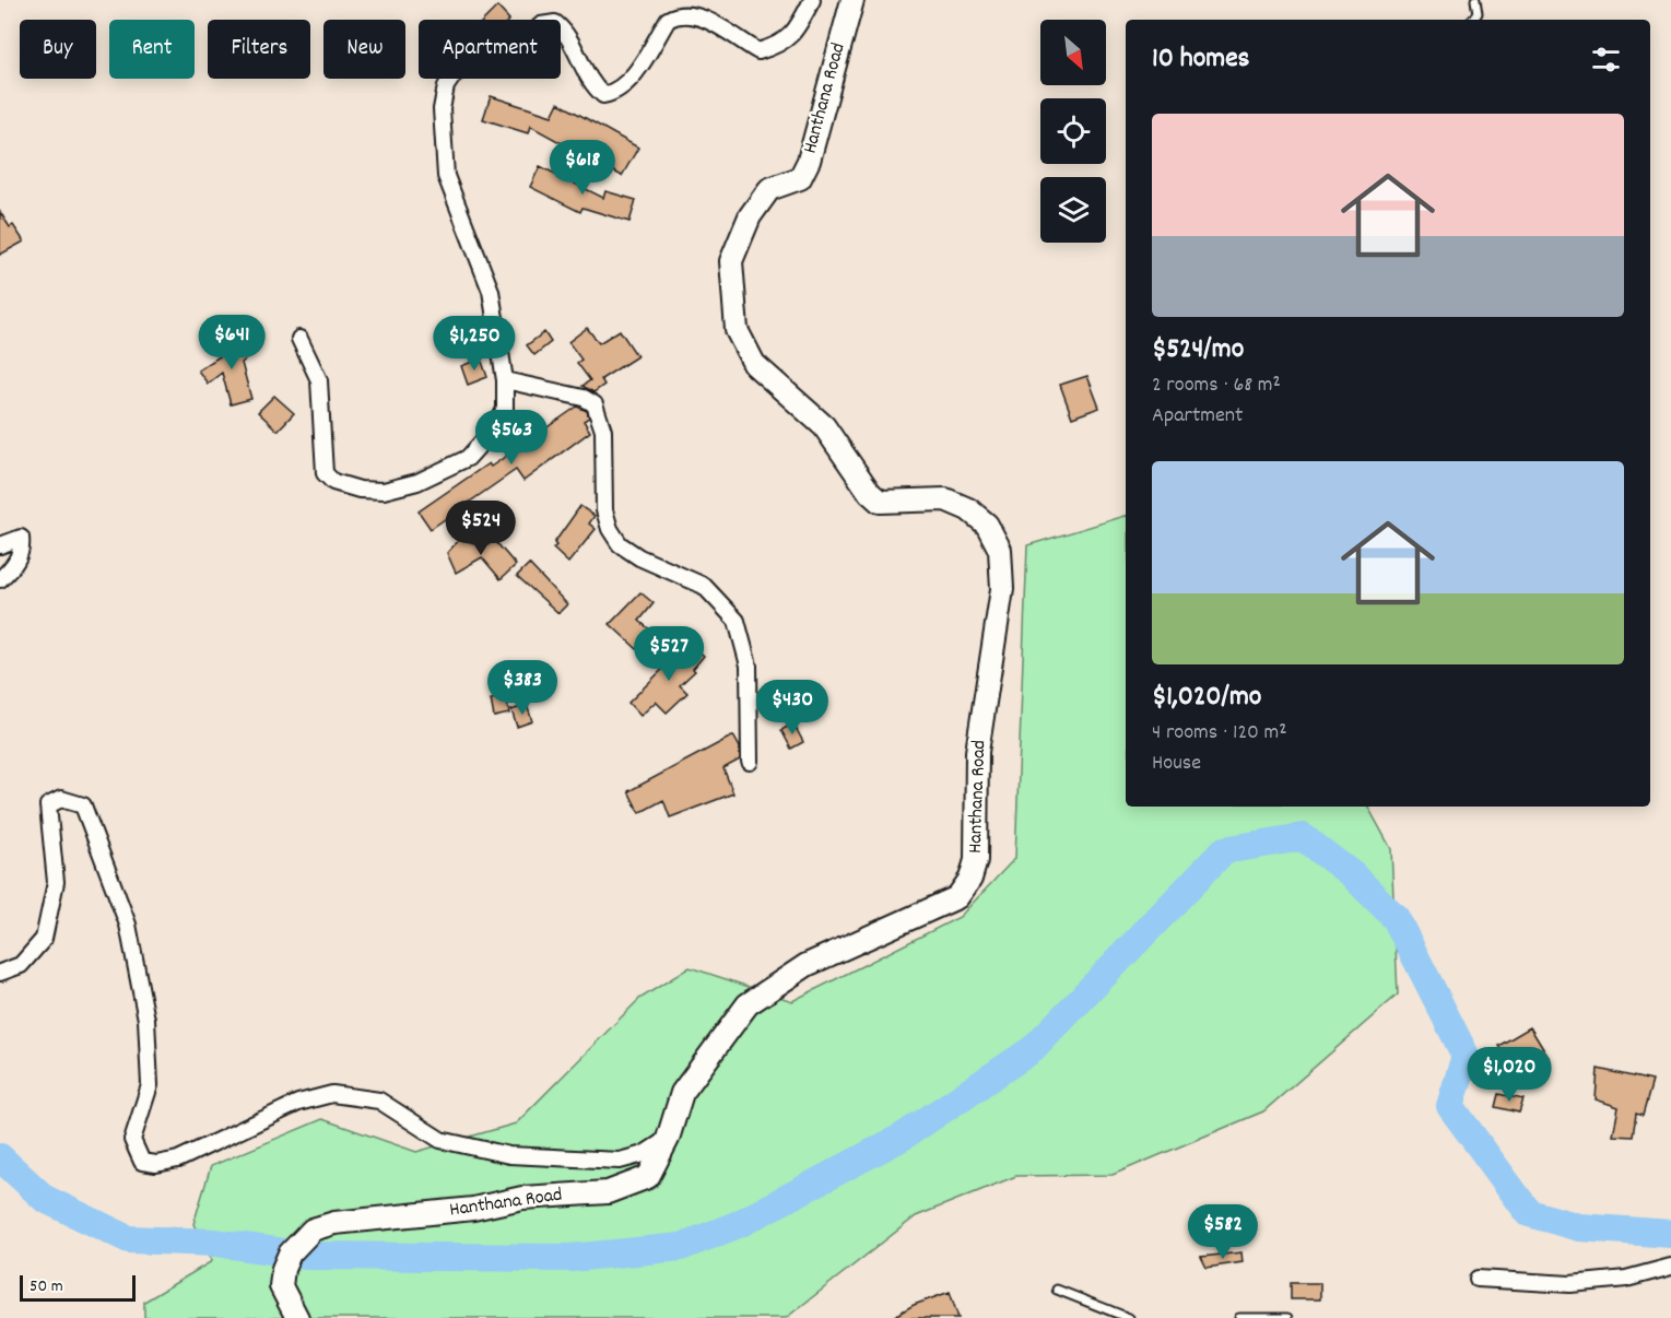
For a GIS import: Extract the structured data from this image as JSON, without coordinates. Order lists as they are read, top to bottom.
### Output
{
  "streets": {
    "street": ["Hanthana Road"]
  },
  "scale_bar": "50 m",
  "north": "bottom right",
  "page": {
    "chip": [
      "Buy",
      "Rent",
      "Filters",
      "New",
      "Apartment"
    ],
    "heading": "10 homes",
    "list": [
      {
        "name": "$524/mo",
        "note": "2 rooms · 68 m² · Apartment"
      },
      {
        "name": "$1,020/mo",
        "note": "4 rooms · 120 m² · House"
      }
    ],
    "price": [
      "$618",
      "$641",
      "$1,250",
      "$563",
      "$524",
      "$527",
      "$383",
      "$430",
      "$1,020",
      "$582"
    ],
    "scale": "50 m"
  }
}
